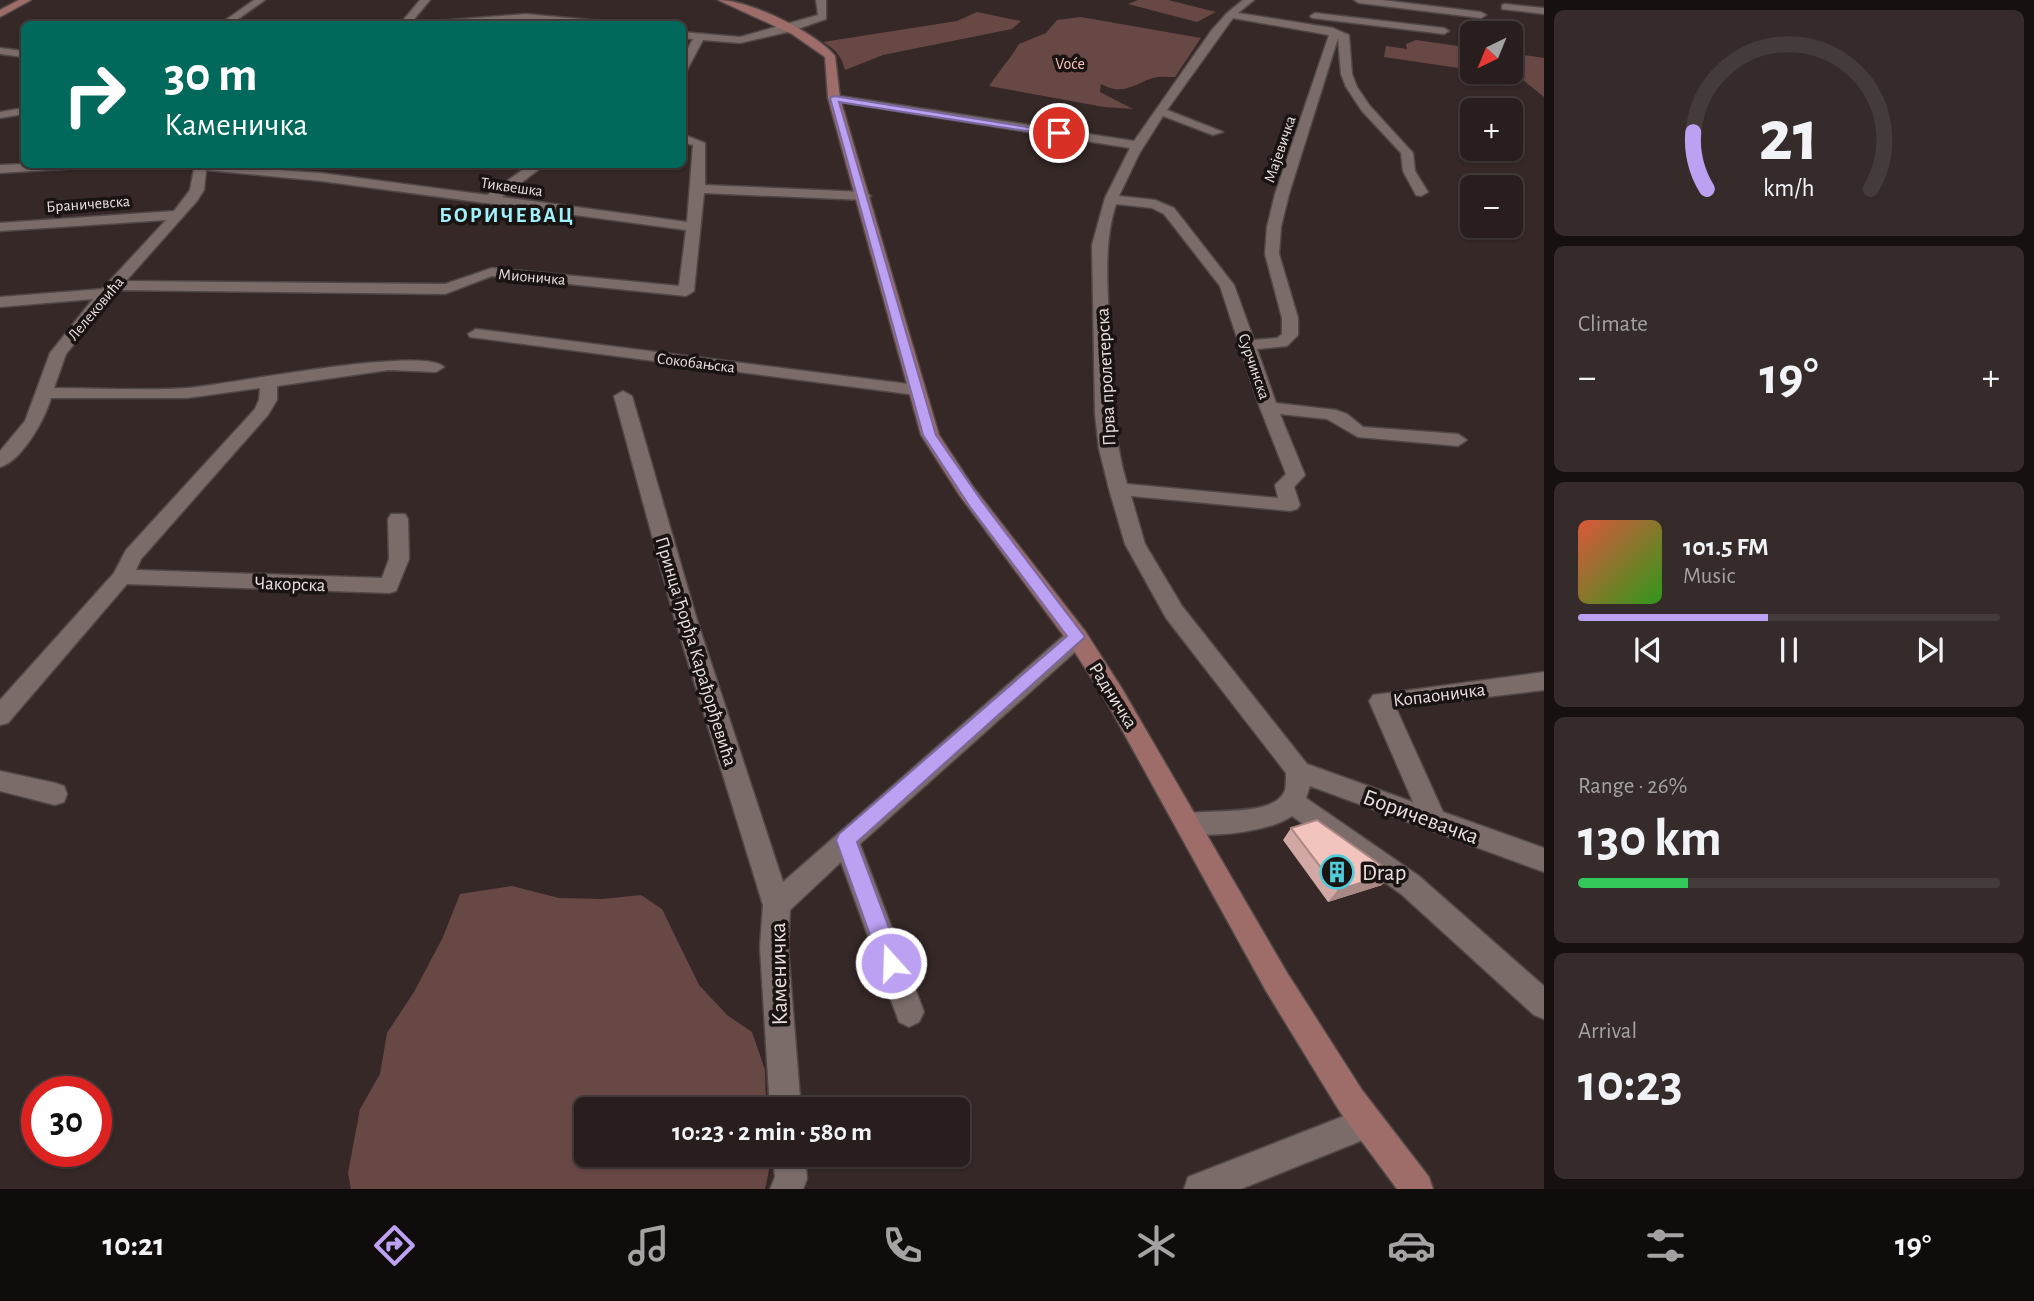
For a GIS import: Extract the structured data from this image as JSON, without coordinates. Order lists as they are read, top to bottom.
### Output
{
  "streets": {
    "street": [
      "Мајевичка",
      "Тиквешка",
      "Браничевска",
      "Мионичка",
      "Лелековића",
      "Сокобањска",
      "Сурчинска",
      "Прва пролетерска",
      "Чакорска",
      "Принца Ђорђа Карађорђевића",
      "Копаоничка",
      "Радничка",
      "Боричевачка",
      "Каменичка"
    ]
  },
  "crossings": [
    ["Мајевичка", "Сурчинска"],
    ["Тиквешка", "Мионичка"],
    ["Браничевска", "Лелековића"],
    ["Мионичка", "Лелековића"],
    ["Сокобањска", "Радничка"],
    ["Сурчинска", "Прва пролетерска"],
    ["Прва пролетерска", "Боричевачка"],
    ["Принца Ђорђа Карађорђевића", "Каменичка"],
    ["Копаоничка", "Боричевачка"],
    ["Радничка", "Каменичка"]
  ],
  "districts": ["БОРИЧЕВАЦ"],
  "parks": ["Voće"],
  "places": {
    "building": ["Drap"]
  },
  "north": "bottom left",
  "page": {
    "map_buttons": ["+", "−"],
    "turn": ["30 m", "Каменичка"],
    "tile": [
      "Climate",
      ["Range · 26%", "130 km"],
      ["Arrival", "10:23"]
    ],
    "heat": ["−", "19°", "+"],
    "song": ["101.5 FM", "Music"],
    "limit": "30",
    "trip": "10:23 · 2 min · 580 m",
    "tabs": ["10:21", "19°"],
    "gauge": ["21", "km/h"]
  }
}
